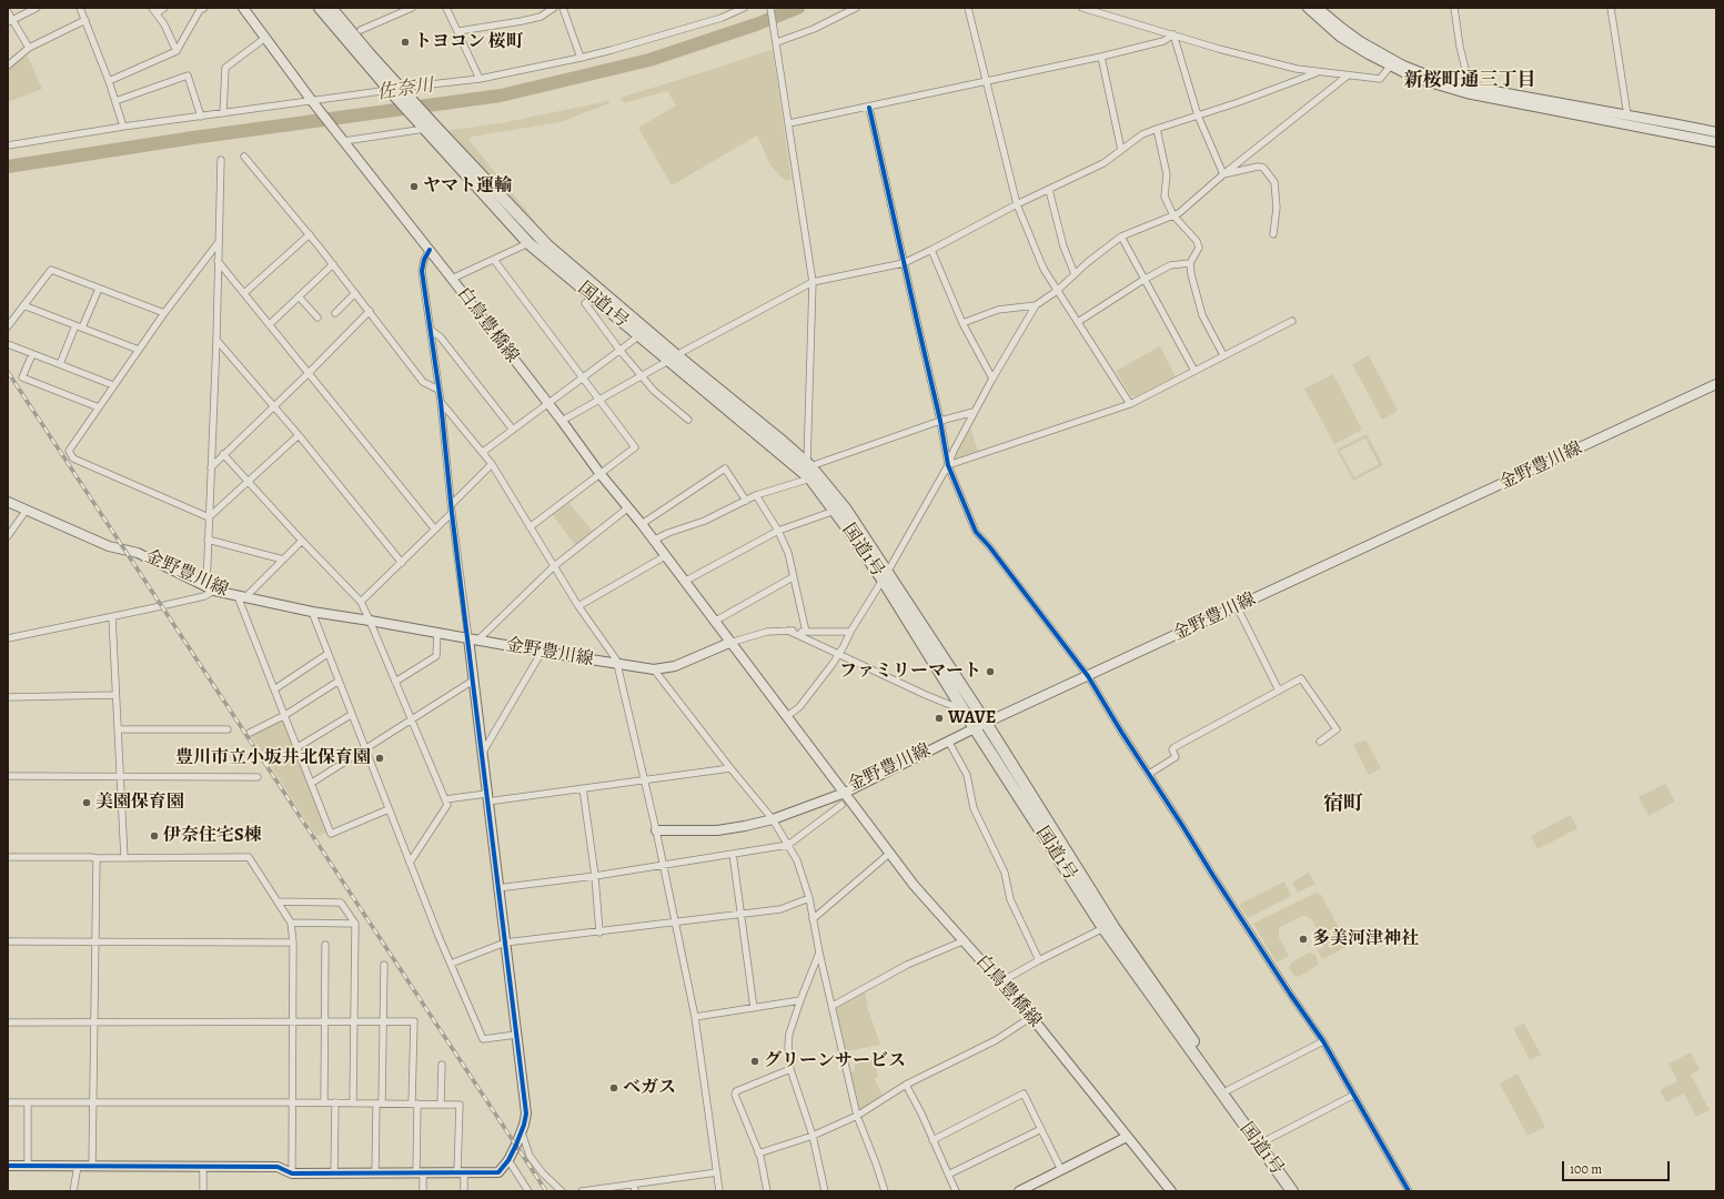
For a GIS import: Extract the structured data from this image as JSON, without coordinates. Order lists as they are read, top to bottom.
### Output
{
  "streets": {
    "highway": ["国道1号"],
    "main road": ["白鳥豊橋線", "金野豊川線"]
  },
  "crossings": [
    ["国道1号", "金野豊川線"],
    ["白鳥豊橋線", "金野豊川線"]
  ],
  "districts": ["新桜町通三丁目", "宿町"],
  "water": ["佐奈川"],
  "places": [
    "トヨコン 桜町",
    "ヤマト運輸",
    "ファミリーマート",
    "WAVE",
    "豊川市立小坂井北保育園",
    "美園保育園",
    "伊奈住宅S棟",
    "多美河津神社",
    "グリーンサービス",
    "ベガス"
  ],
  "scale_bar": "100 m"
}
